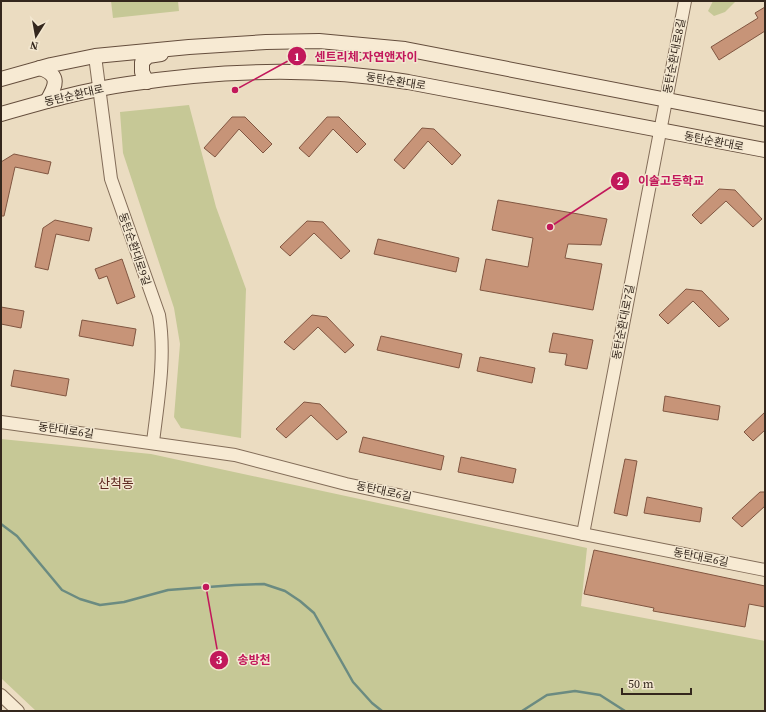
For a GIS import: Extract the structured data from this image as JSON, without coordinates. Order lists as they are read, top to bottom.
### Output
{
  "streets": {
    "main road": ["동탄순환대로"],
    "street": [
      "동탄순환대로8길",
      "동탄순환대로9길",
      "동탄순환대로7길",
      "동탄대로6길"
    ]
  },
  "crossings": [
    ["동탄순환대로8길", "동탄순환대로7길"],
    ["동탄순환대로", "동탄순환대로9길"],
    ["동탄순환대로", "동탄순환대로7길"],
    ["동탄순환대로9길", "동탄대로6길"],
    ["동탄순환대로7길", "동탄대로6길"]
  ],
  "districts": ["산척동"],
  "places": ["센트리체.자연앤자이", "이솔고등학교", "송방천"],
  "scale_bar": "50 m",
  "north": "bottom"
}
